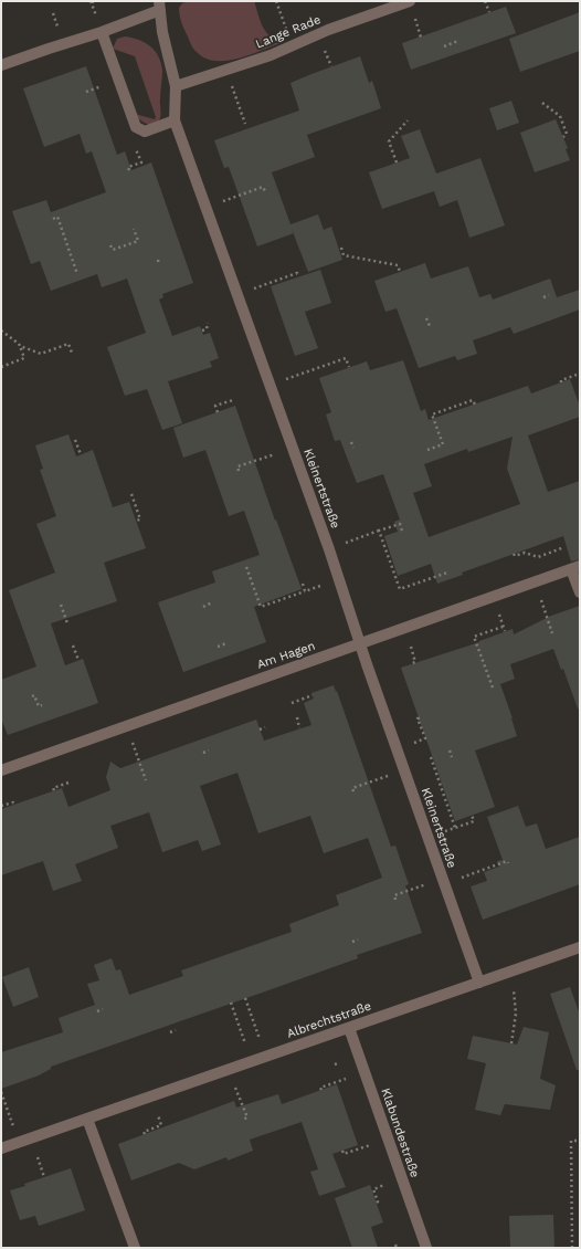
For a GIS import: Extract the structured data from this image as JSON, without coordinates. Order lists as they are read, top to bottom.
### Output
{
  "streets": {
    "street": [
      "Lange Rade",
      "Kleinertstraße",
      "Am Hagen",
      "Albrechtstraße",
      "Klabundestraße"
    ]
  },
  "crossings": [
    ["Lange Rade", "Kleinertstraße"],
    ["Kleinertstraße", "Am Hagen"],
    ["Kleinertstraße", "Albrechtstraße"],
    ["Albrechtstraße", "Klabundestraße"]
  ]
}
